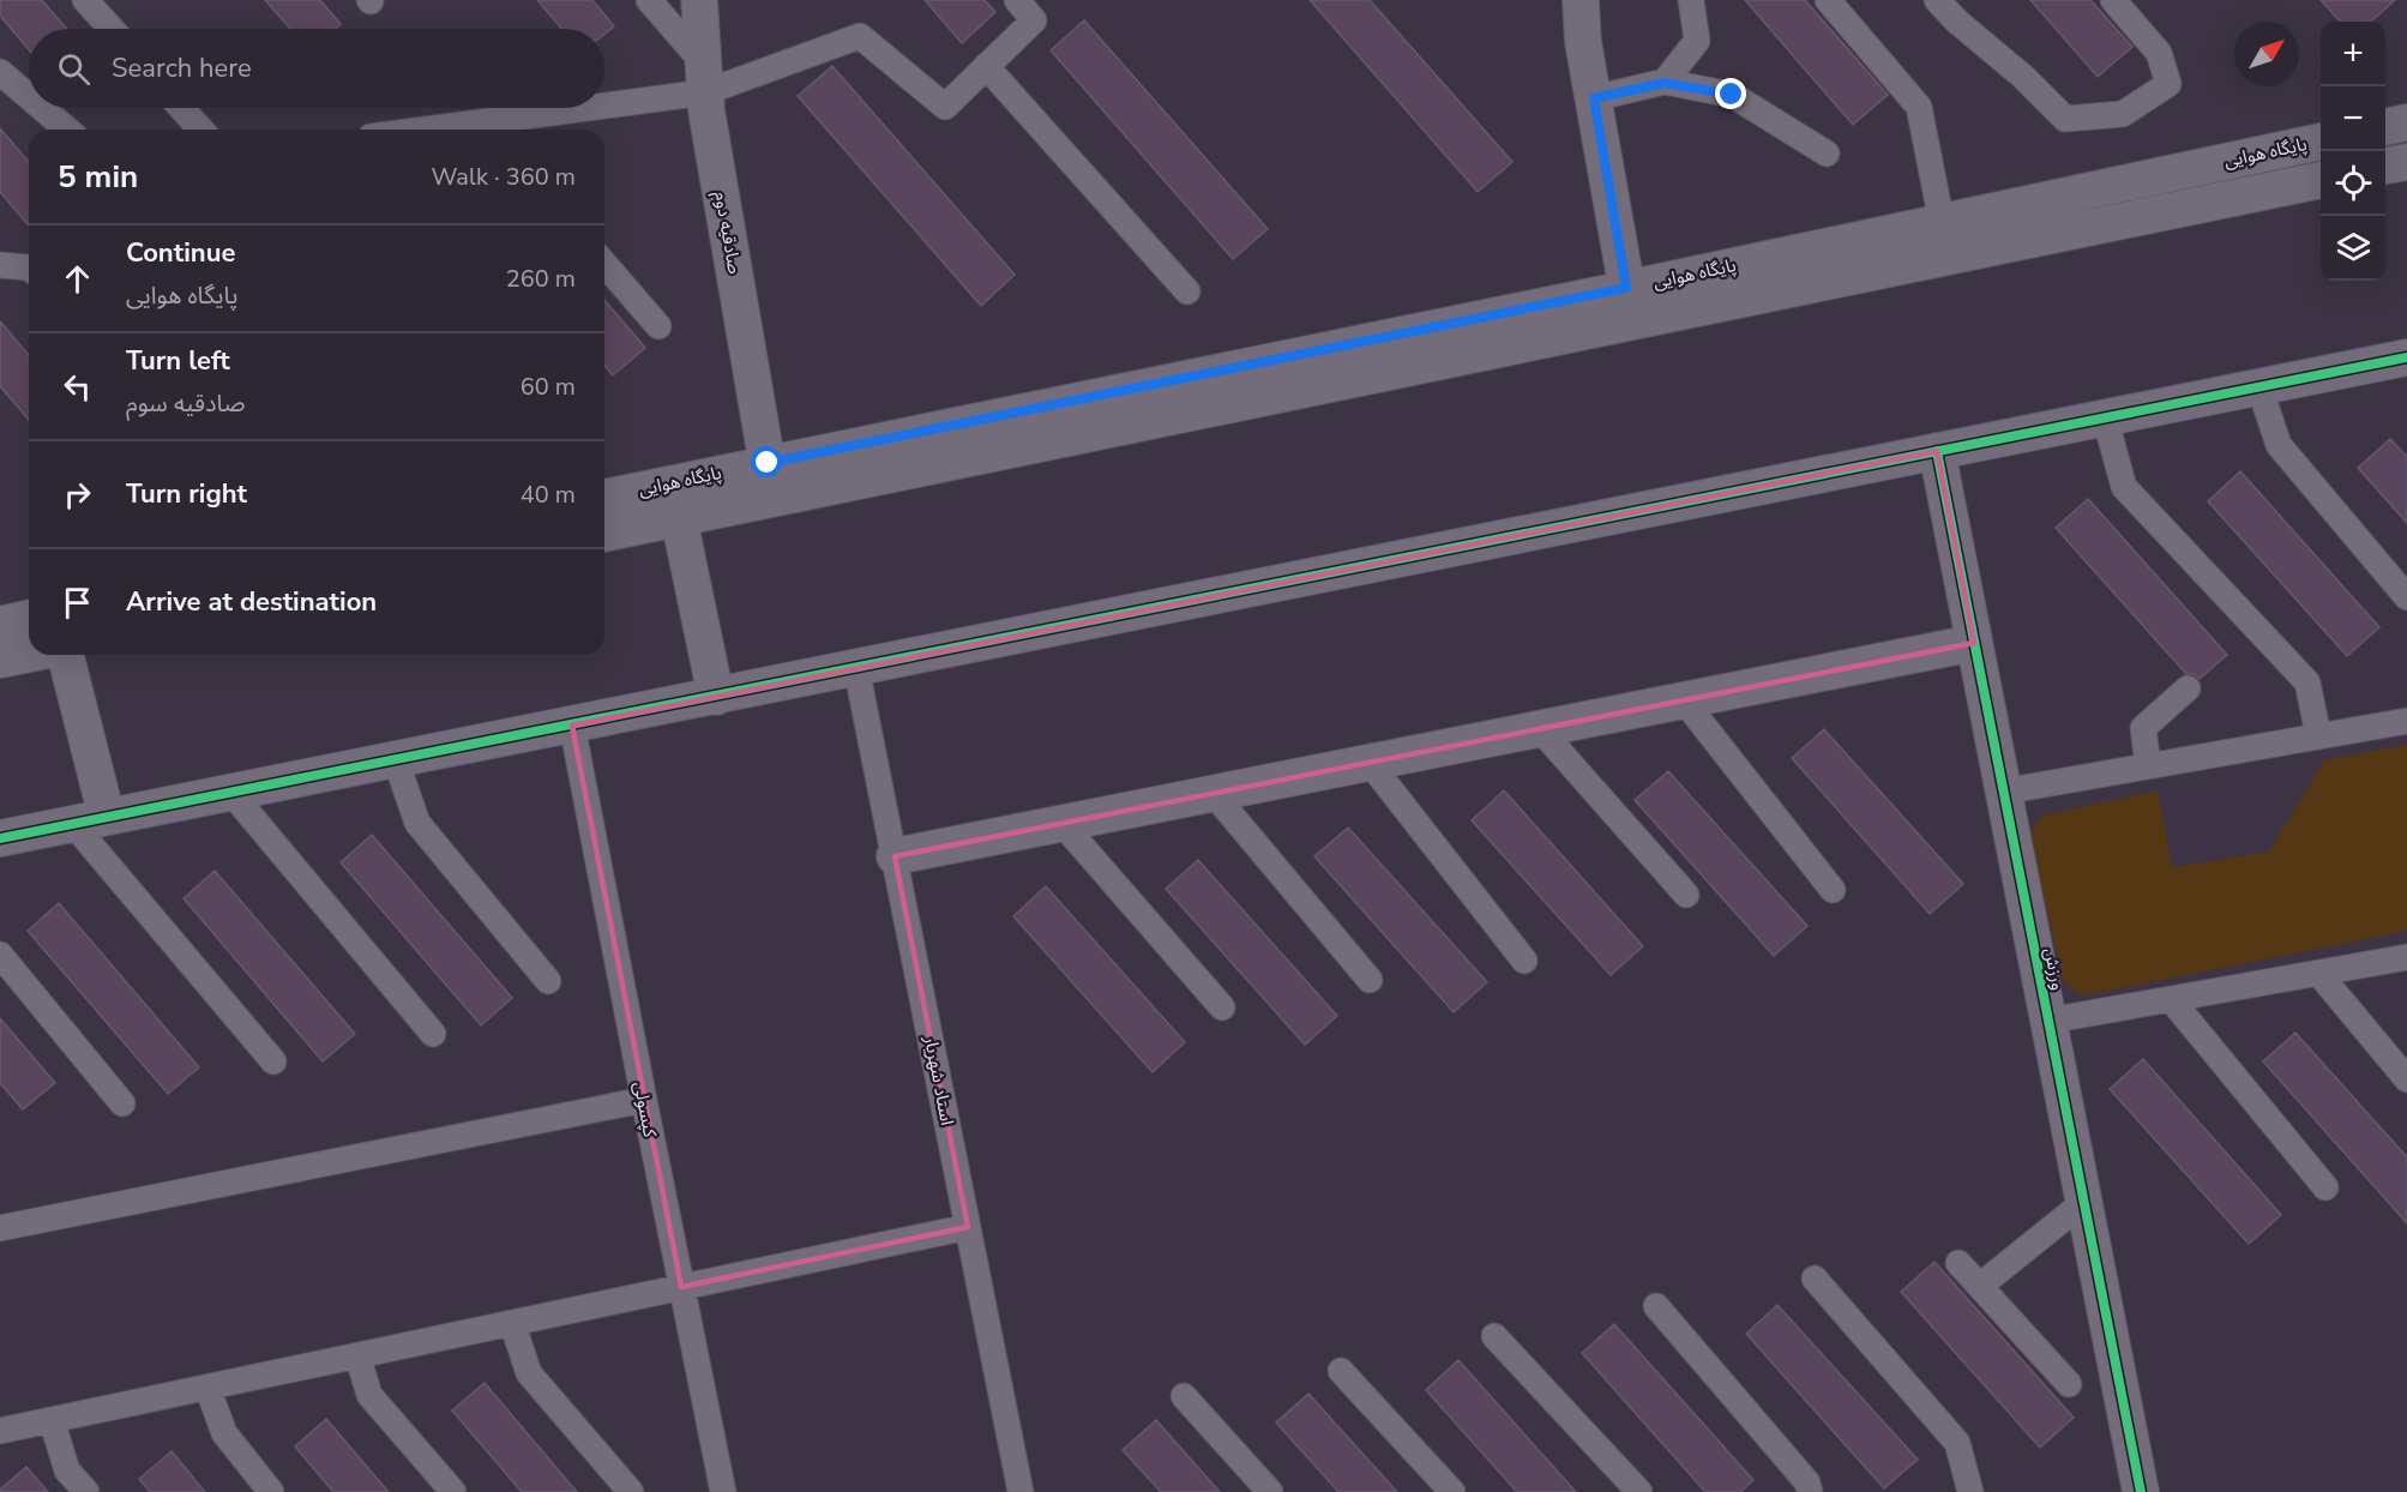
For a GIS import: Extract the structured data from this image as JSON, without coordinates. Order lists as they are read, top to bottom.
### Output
{
  "streets": {
    "street": [
      "پایگاه هوایی",
      "صادقیه دوم",
      "ورزش",
      "استاد شهریار",
      "کپسولی"
    ]
  },
  "crossings": [
    ["پایگاه هوایی", "صادقیه دوم"]
  ],
  "north": "top right",
  "page": {
    "map_buttons": ["+", "−"],
    "search": "Search here",
    "heading": ["5 min", "Walk · 360 m"],
    "list": [
      ["Continue", "پایگاه هوایی", "260 m"],
      ["Turn left", "صادقیه سوم", "60 m"],
      ["Turn right", "40 m"],
      "Arrive at destination"
    ]
  }
}
